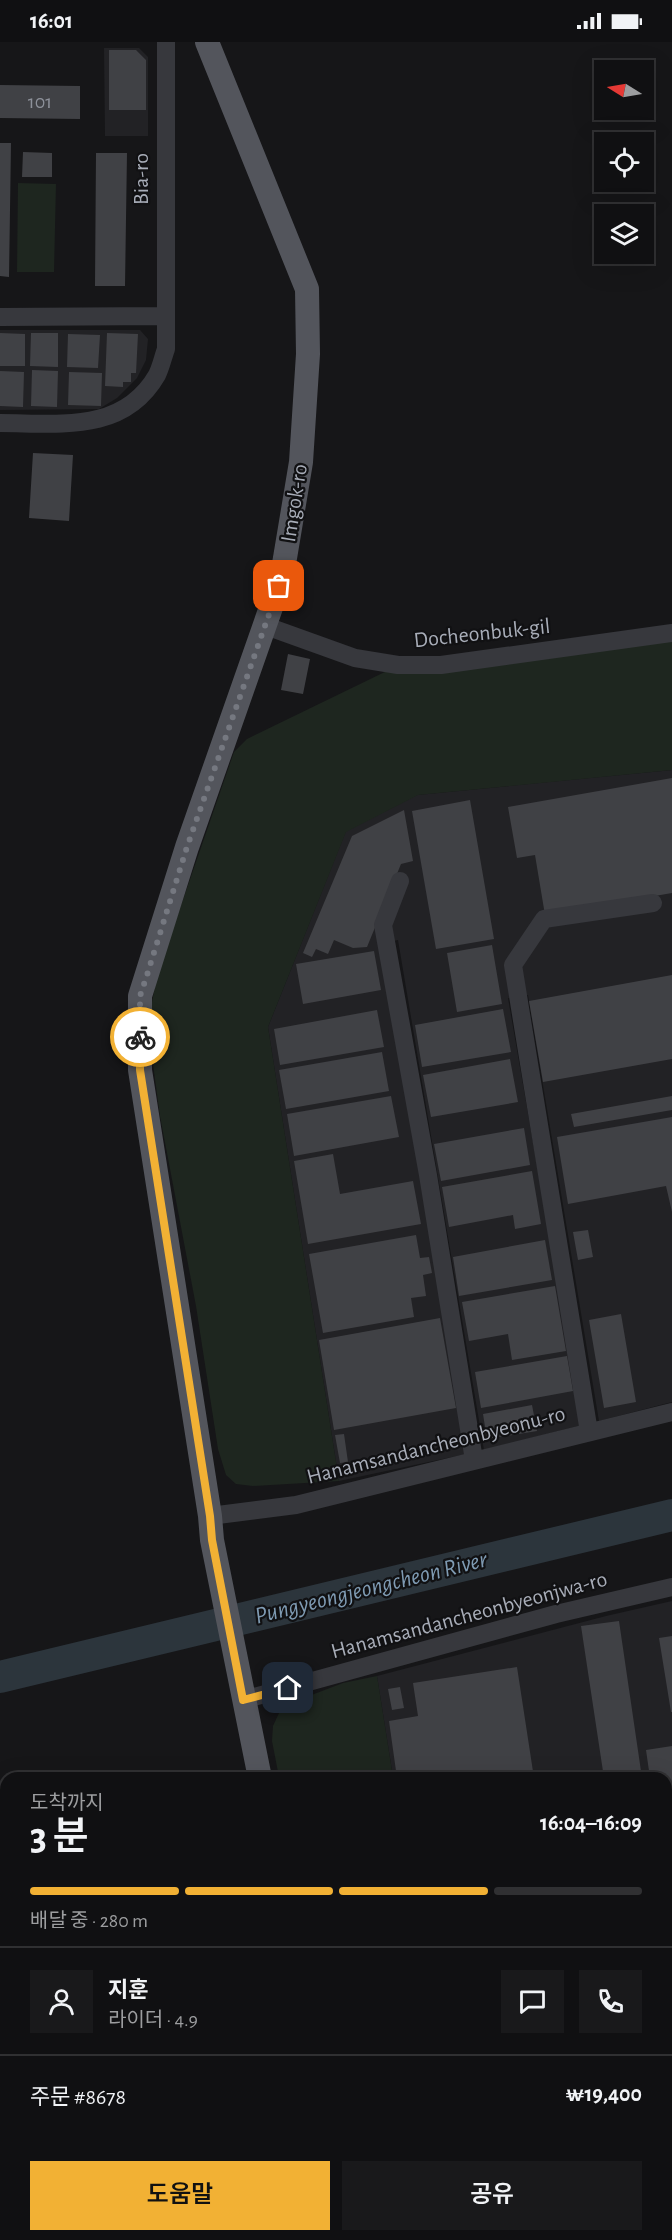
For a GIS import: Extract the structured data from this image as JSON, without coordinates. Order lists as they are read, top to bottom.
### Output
{
  "streets": {
    "main road": ["Imgok-ro"],
    "street": [
      "Bia-ro",
      "Docheonbuk-gil",
      "Hanamsandancheonbyeonu-ro",
      "Hanamsandancheonbyeonjwa-ro"
    ]
  },
  "crossings": [
    ["Imgok-ro", "Docheonbuk-gil"],
    ["Imgok-ro", "Hanamsandancheonbyeonu-ro"],
    ["Imgok-ro", "Hanamsandancheonbyeonjwa-ro"]
  ],
  "water": ["Pungyeongjeongcheon River"],
  "house_numbers": ["101"],
  "north": "left",
  "page": {
    "status": "16:01",
    "heading": ["3 분", "도착까지", "16:04–16:09"],
    "panel": [
      "지훈",
      "라이더 · 4.9",
      "주문 #8678",
      "₩19,400"
    ],
    "bar": "배달 중 · 280 m",
    "buttons": ["도움말", "공유"]
  }
}
